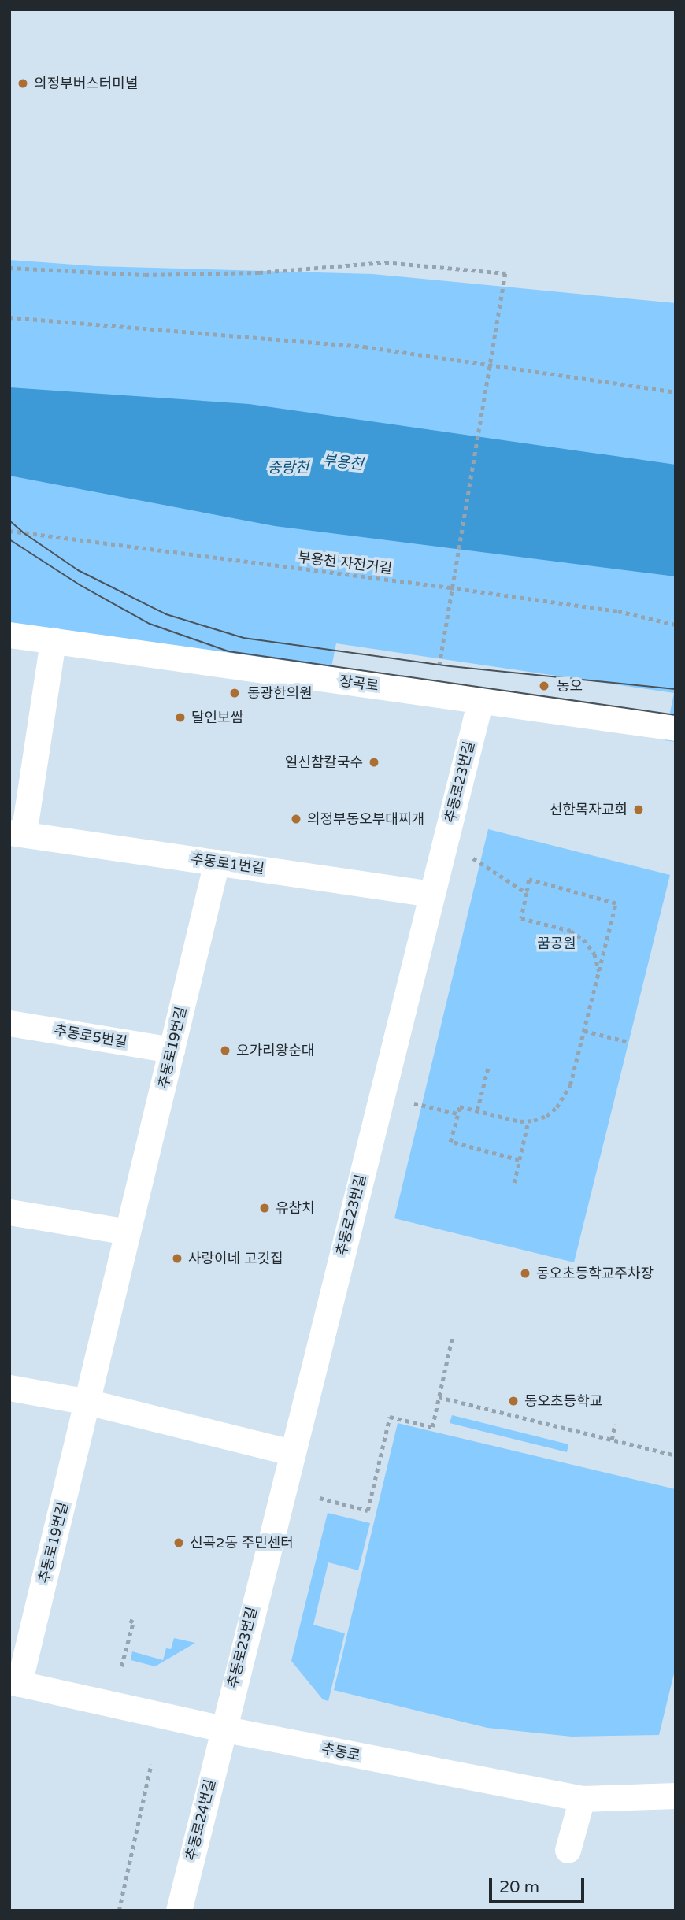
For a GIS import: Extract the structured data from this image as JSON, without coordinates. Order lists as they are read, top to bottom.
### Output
{
  "streets": {
    "street": [
      "장곡로",
      "추동로23번길",
      "추동로1번길",
      "추동로5번길",
      "추동로19번길",
      "추동로",
      "추동로24번길"
    ],
    "path": ["부용천 자전거길"]
  },
  "crossings": [
    ["장곡로", "추동로23번길"],
    ["장곡로", "추동로1번길"],
    ["추동로23번길", "추동로1번길"],
    ["추동로23번길", "추동로"],
    ["추동로23번길", "추동로24번길"],
    ["추동로1번길", "추동로19번길"],
    ["추동로5번길", "추동로19번길"],
    ["추동로19번길", "추동로"],
    ["추동로", "추동로24번길"]
  ],
  "water": ["부용천", "중랑천"],
  "parks": ["꿈공원"],
  "places": [
    "의정부버스터미널",
    "동오",
    "동광한의원",
    "달인보쌈",
    "일신참칼국수",
    "선한목자교회",
    "의정부동오부대찌개",
    "오가리왕순대",
    "유참치",
    "사랑이네 고깃집",
    "동오초등학교주차장",
    "동오초등학교",
    "신곡2동 주민센터"
  ],
  "scale_bar": "20 m"
}
